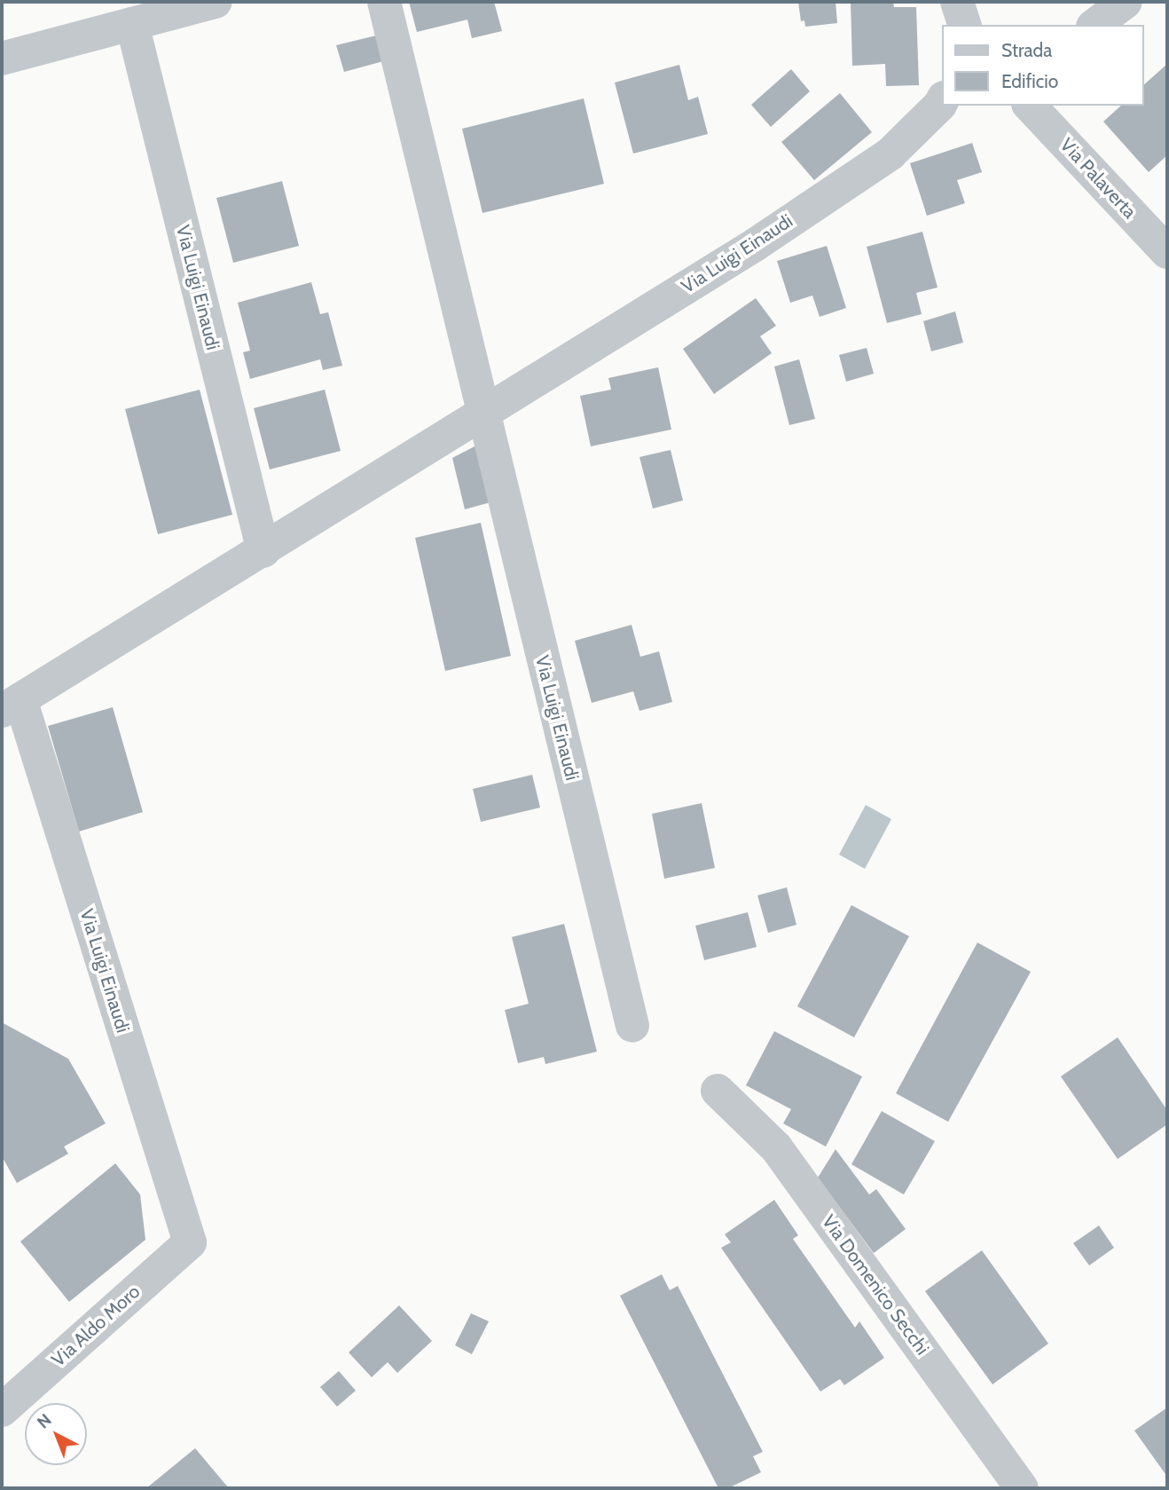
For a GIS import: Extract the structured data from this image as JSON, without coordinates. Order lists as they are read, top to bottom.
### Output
{
  "streets": {
    "street": [
      "Via Palaverta",
      "Via Luigi Einaudi",
      "Via Domenico Secchi",
      "Via Aldo Moro"
    ]
  },
  "crossings": [
    ["Via Luigi Einaudi", "Via Aldo Moro"]
  ],
  "legend": ["Strada", "Edificio"],
  "north": "top left"
}
